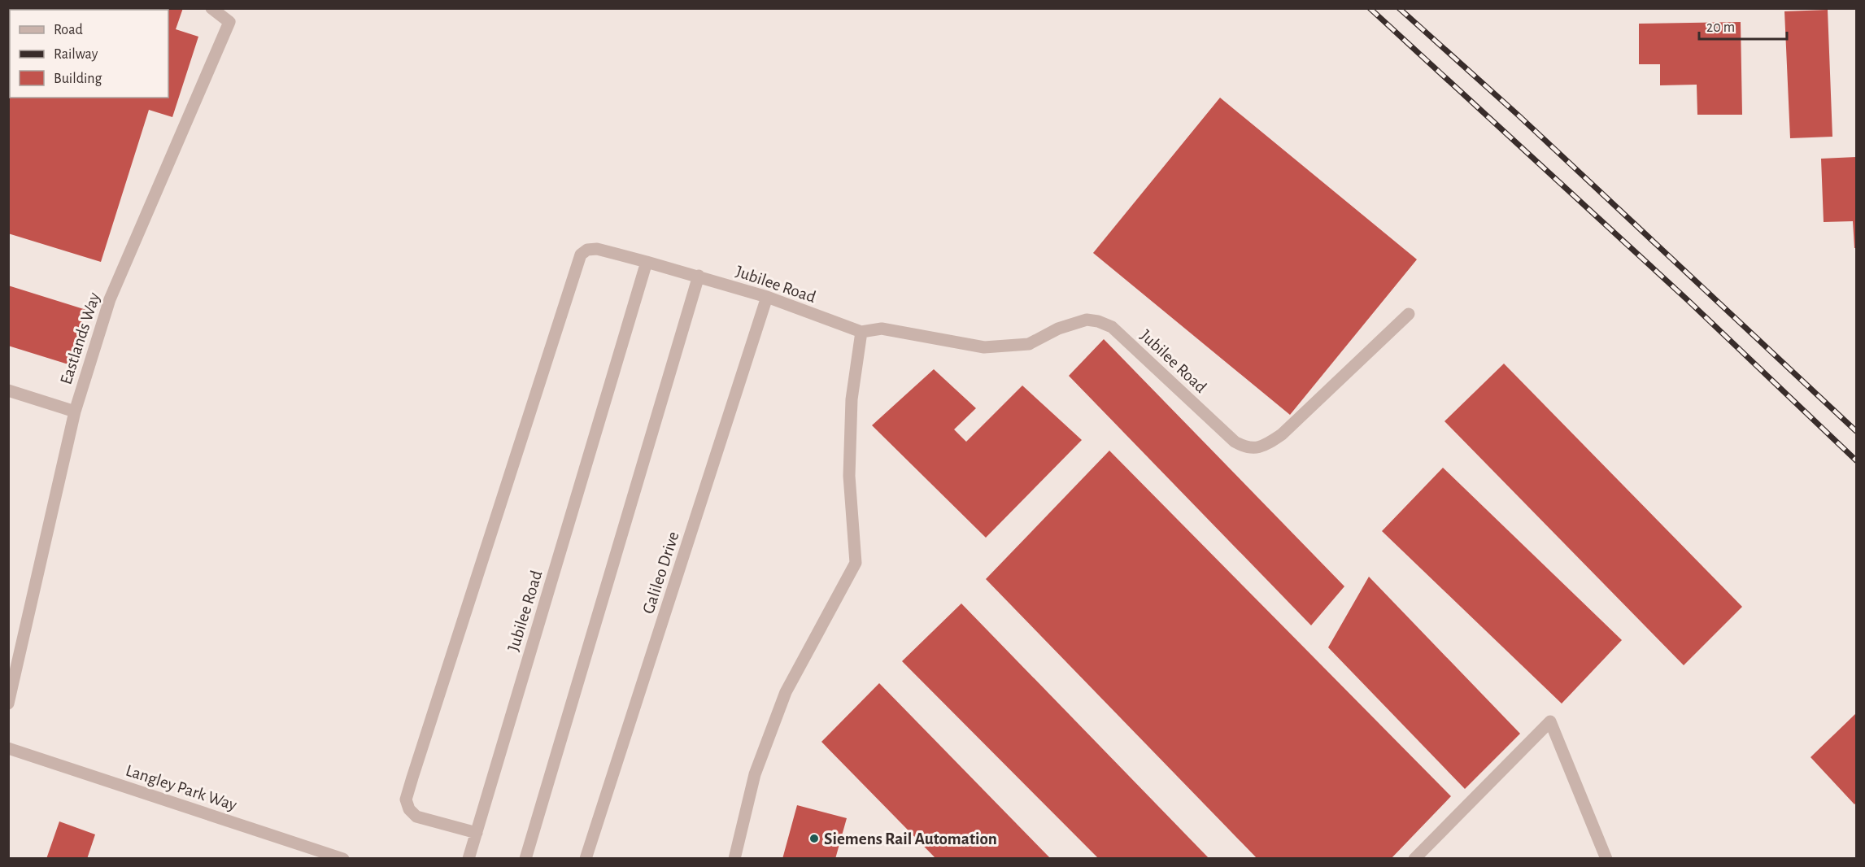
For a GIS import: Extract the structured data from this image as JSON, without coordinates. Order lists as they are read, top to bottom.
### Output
{
  "streets": {
    "street": [
      "Jubilee Road",
      "Eastlands Way",
      "Galileo Drive",
      "Langley Park Way"
    ]
  },
  "crossings": [
    ["Jubilee Road", "Galileo Drive"]
  ],
  "places": ["Siemens Rail Automation"],
  "legend": ["Road", "Railway", "Building"],
  "scale_bar": "20 m"
}
